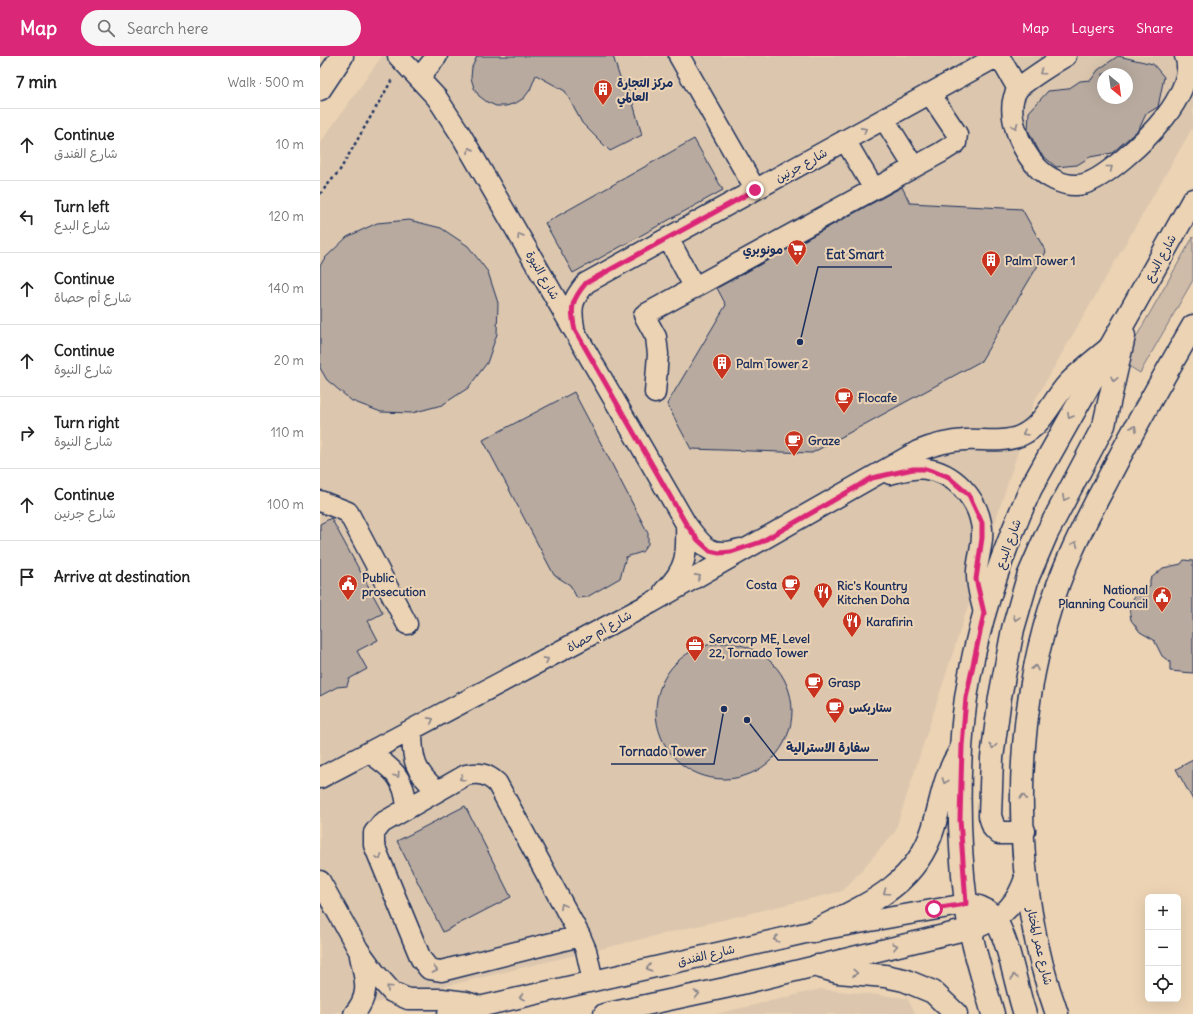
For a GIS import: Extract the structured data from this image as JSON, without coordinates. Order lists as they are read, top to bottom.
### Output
{
  "streets": {
    "main road": ["شارع البدع", "شارع عمر المختار"],
    "street": [
      "شارع جرنين",
      "شارع النيوة",
      "شارع أم حصاة",
      "شارع الفندق"
    ]
  },
  "crossings": [
    ["شارع جرنين", "شارع النيوة"],
    ["شارع البدع", "شارع أم حصاة"],
    ["شارع البدع", "شارع الفندق"],
    ["شارع النيوة", "شارع أم حصاة"]
  ],
  "one_way": ["شارع النيوة"],
  "places": {
    "building": ["مركز التجارة العالمي", "Palm Tower 1", "Palm Tower 2"],
    "supermarket": ["مونوبري"],
    "other": ["Eat Smart", "Tornado Tower", "سفارة الاسترالية"],
    "cafe": [
      "Flocafe",
      "Graze",
      "Costa",
      "Grasp",
      "ستاربكس"
    ],
    "public building": ["Public prosecution", "National Planning Council"],
    "restaurant": ["Ric's Kountry Kitchen Doha", "Karafirin"],
    "office": ["Servcorp ME, Level 22, Tornado Tower"]
  },
  "north": "bottom right",
  "page": {
    "header": "Map",
    "search": "Search here",
    "nav": ["Map", "Layers", "Share"],
    "heading": ["7 min", "Walk · 500 m"],
    "list": [
      ["Continue", "شارع الفندق", "10 m"],
      ["Turn left", "شارع البدع", "120 m"],
      ["Continue", "شارع أم حصاة", "140 m"],
      ["Continue", "شارع النيوة", "20 m"],
      ["Turn right", "شارع النيوة", "110 m"],
      ["Continue", "شارع جرنين", "100 m"],
      "Arrive at destination"
    ],
    "map_buttons": ["+", "−"]
  }
}
